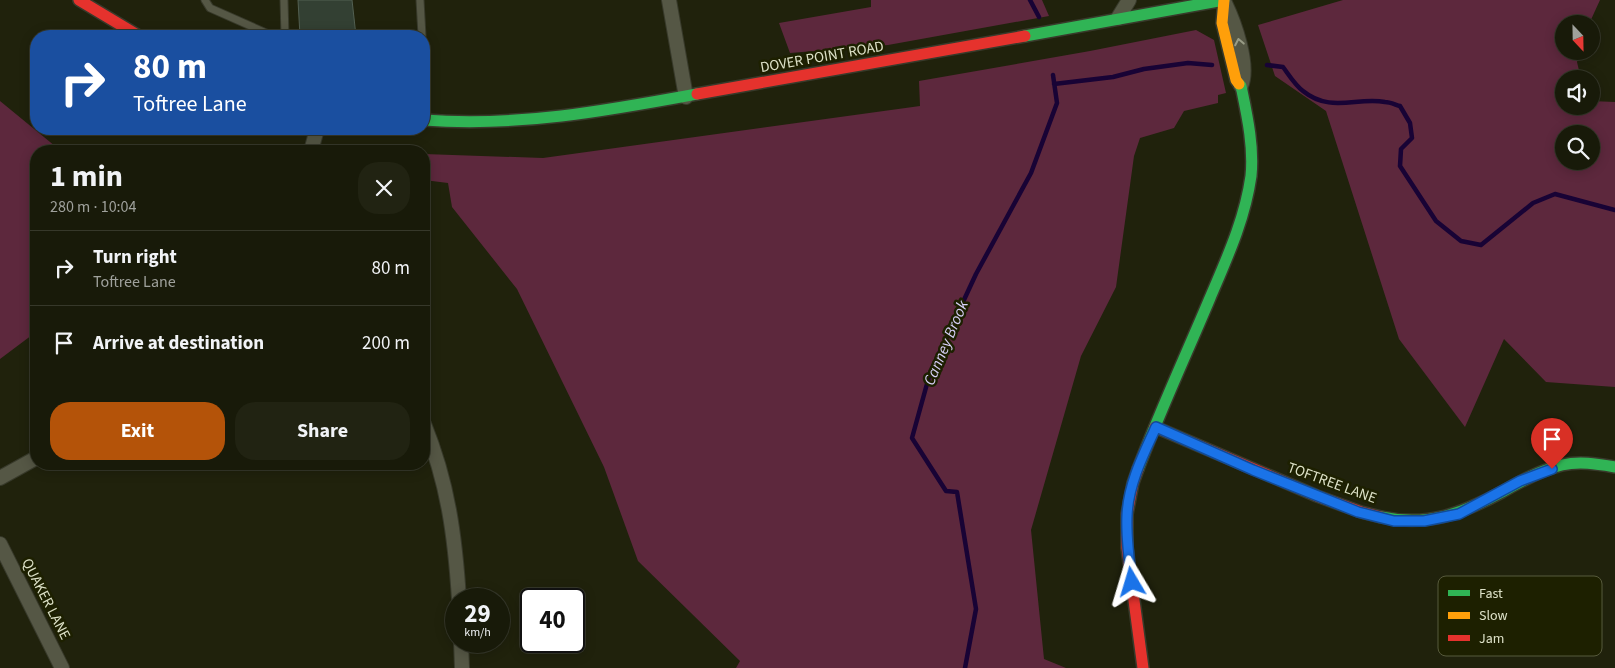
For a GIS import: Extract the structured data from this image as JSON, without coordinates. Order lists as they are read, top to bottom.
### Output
{
  "streets": {
    "street": ["DOVER POINT ROAD", "TOFTREE LANE", "QUAKER LANE"]
  },
  "water": ["Canney Brook"],
  "legend": ["Fast", "Slow", "Jam"],
  "north": "bottom",
  "page": {
    "turn": ["80 m", "Toftree Lane"],
    "heading": ["1 min", "280 m · 10:04"],
    "list": [
      {
        "name": "Turn right",
        "note": "Toftree Lane",
        "value": "80 m"
      },
      {
        "name": "Arrive at destination",
        "value": "200 m"
      }
    ],
    "buttons": ["Exit", "Share"],
    "speed": "29 km/h",
    "limit": "40"
  }
}
